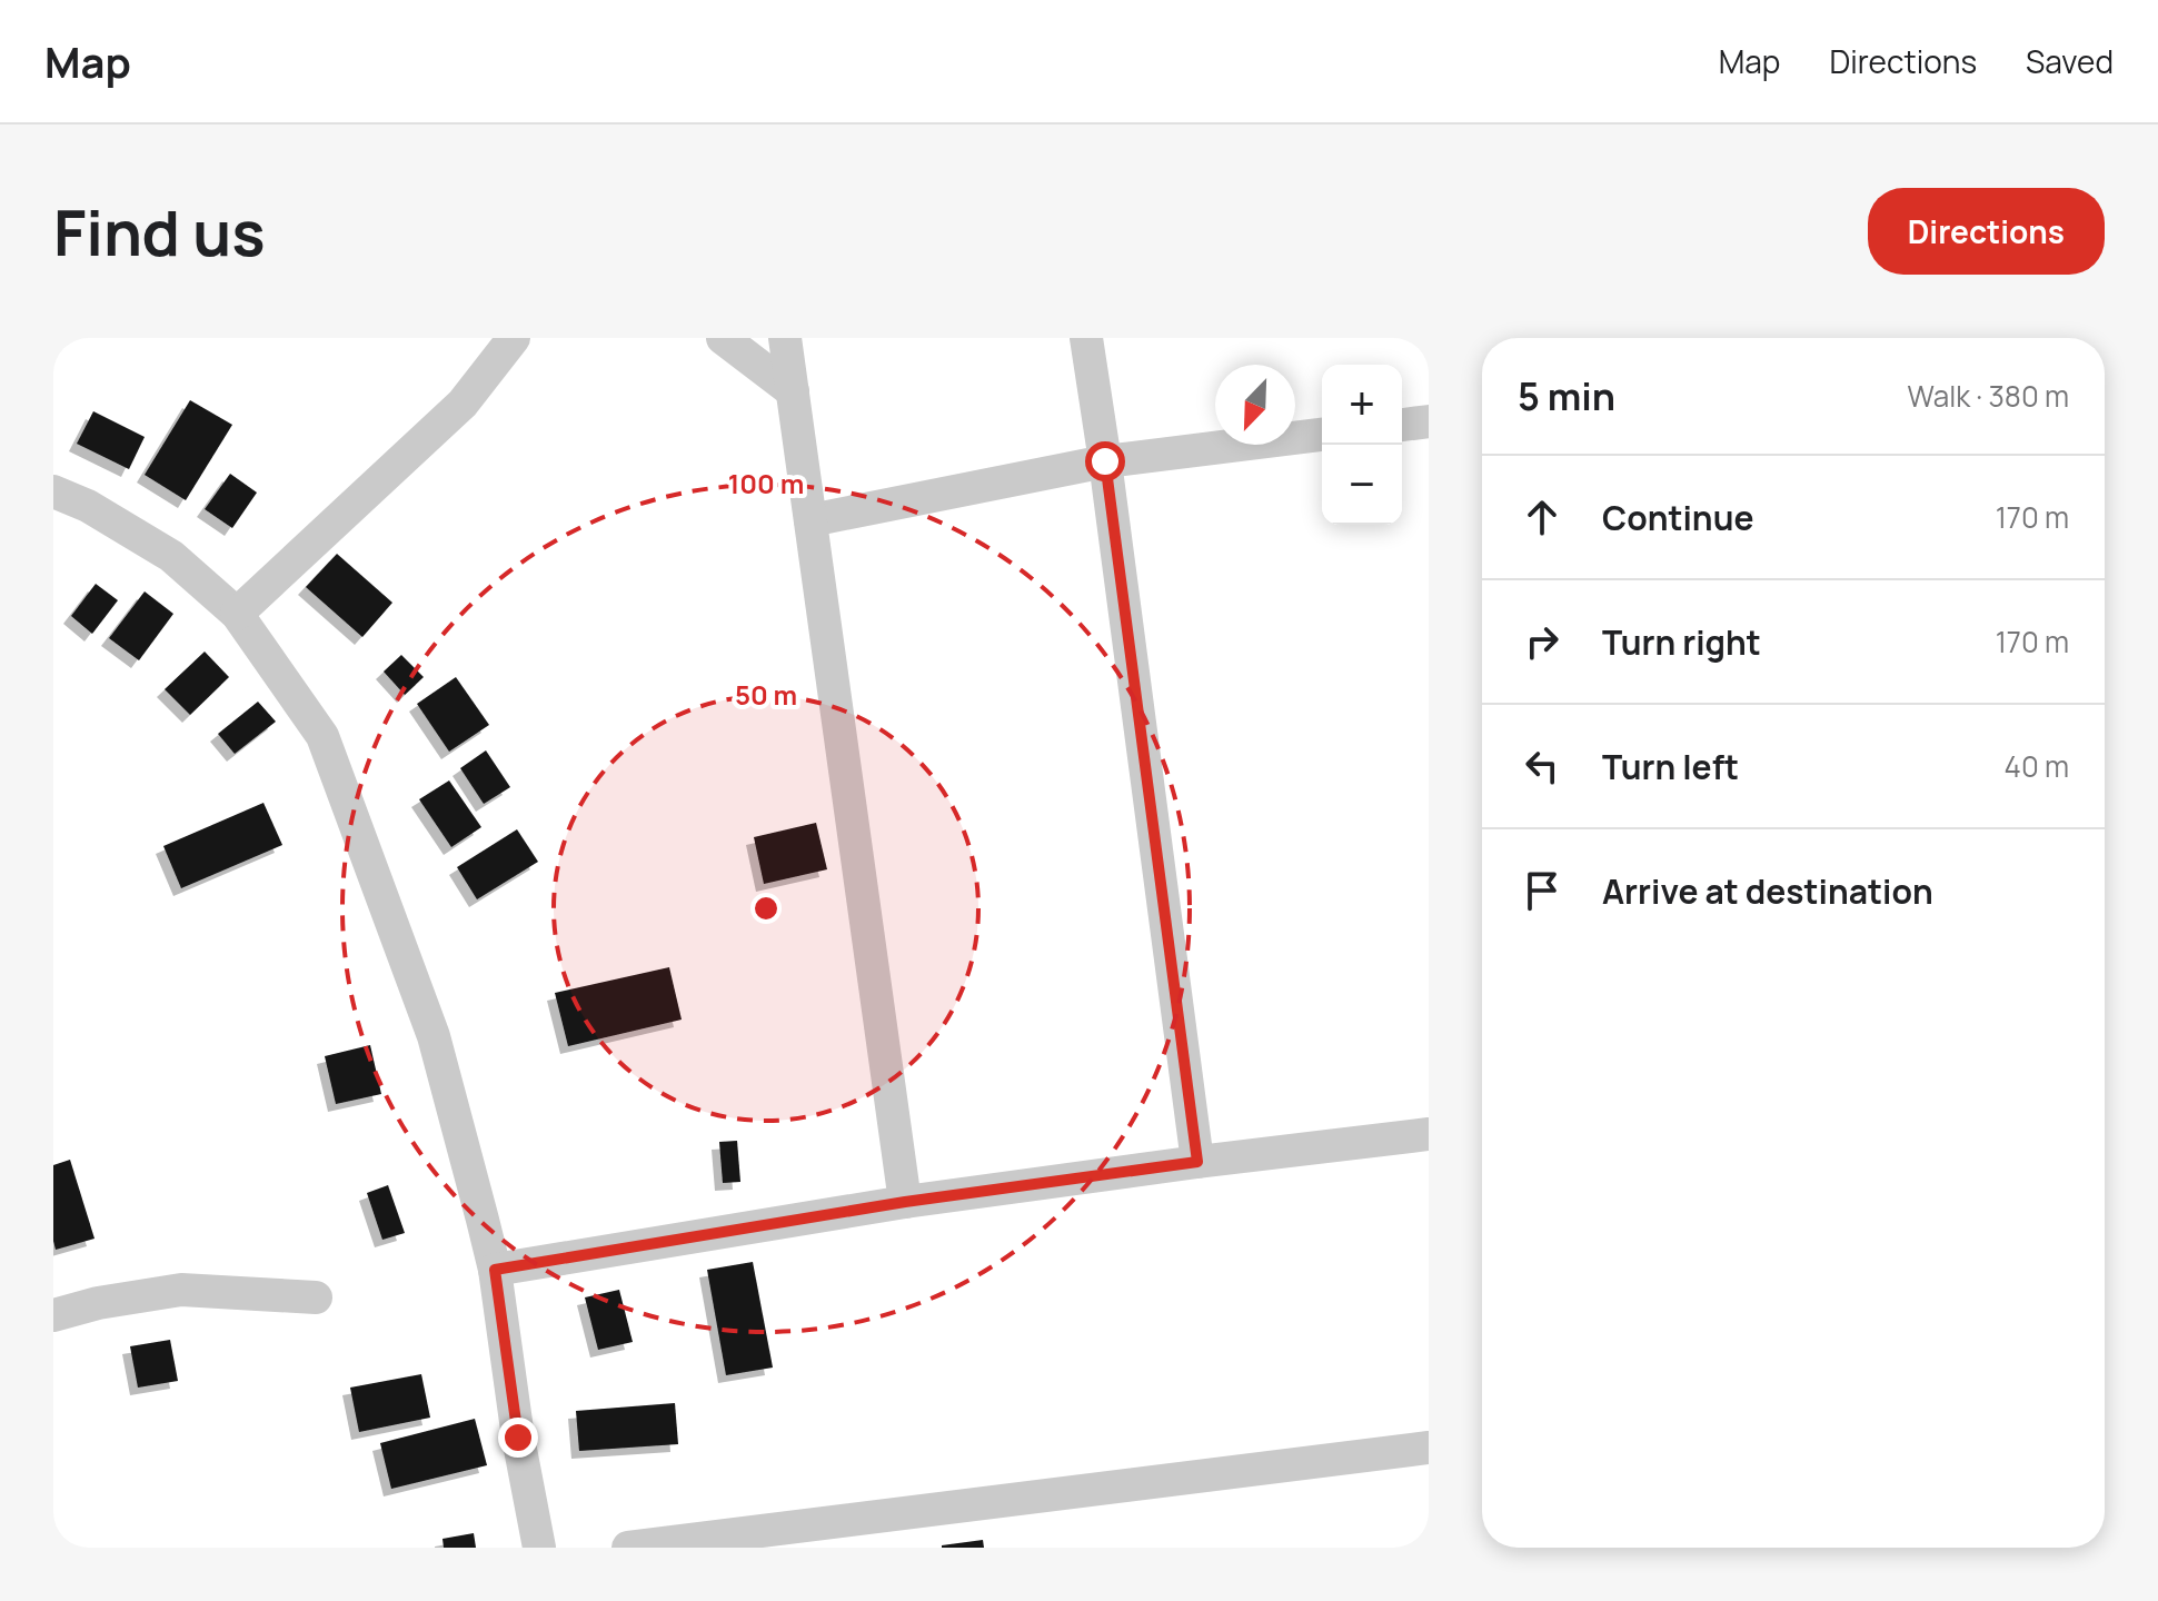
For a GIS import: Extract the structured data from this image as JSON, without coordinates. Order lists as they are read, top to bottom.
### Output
{
  "north": "bottom left",
  "page": {
    "header": "Map",
    "nav": ["Map", "Directions", "Saved"],
    "buttons": "Directions",
    "title": "Find us",
    "heading": ["5 min", "Walk · 380 m"],
    "map_buttons": ["+", "−"],
    "list": [
      ["Continue", "170 m"],
      ["Turn right", "170 m"],
      ["Turn left", "40 m"],
      "Arrive at destination"
    ]
  },
  "rings": ["100 m", "50 m"]
}
